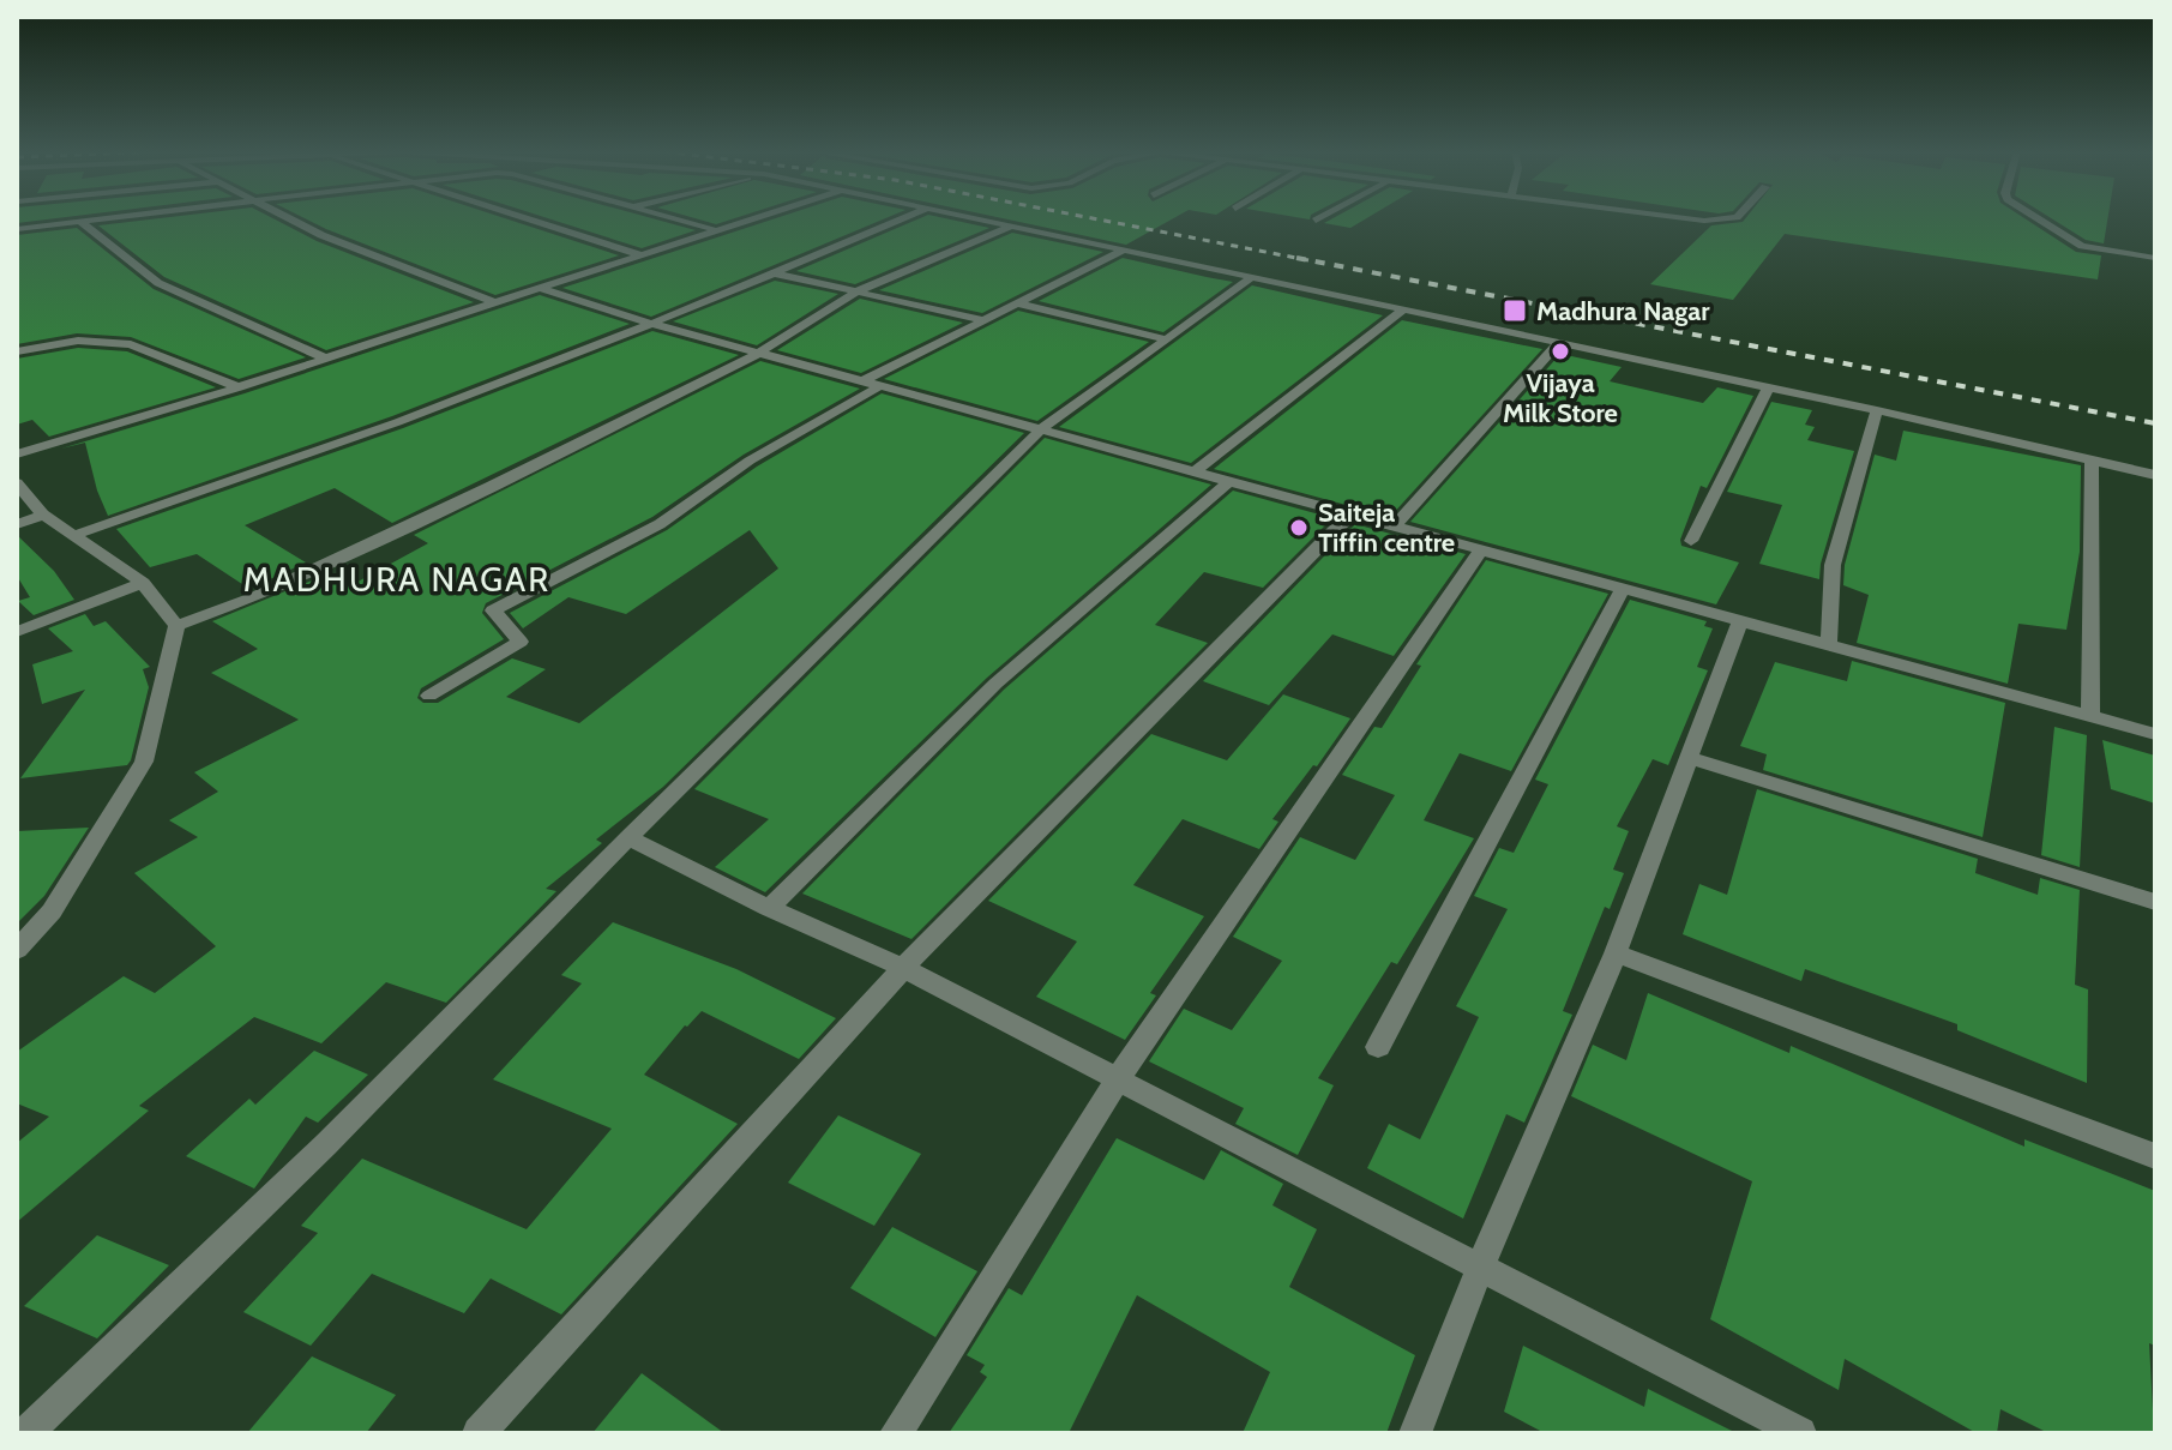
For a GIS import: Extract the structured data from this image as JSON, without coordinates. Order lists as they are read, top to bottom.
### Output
{
  "districts": ["MADHURA NAGAR"],
  "places": {
    "transit": ["Madhura Nagar"],
    "other": ["Vijaya Milk Store", "Saiteja Tiffin centre"]
  }
}
